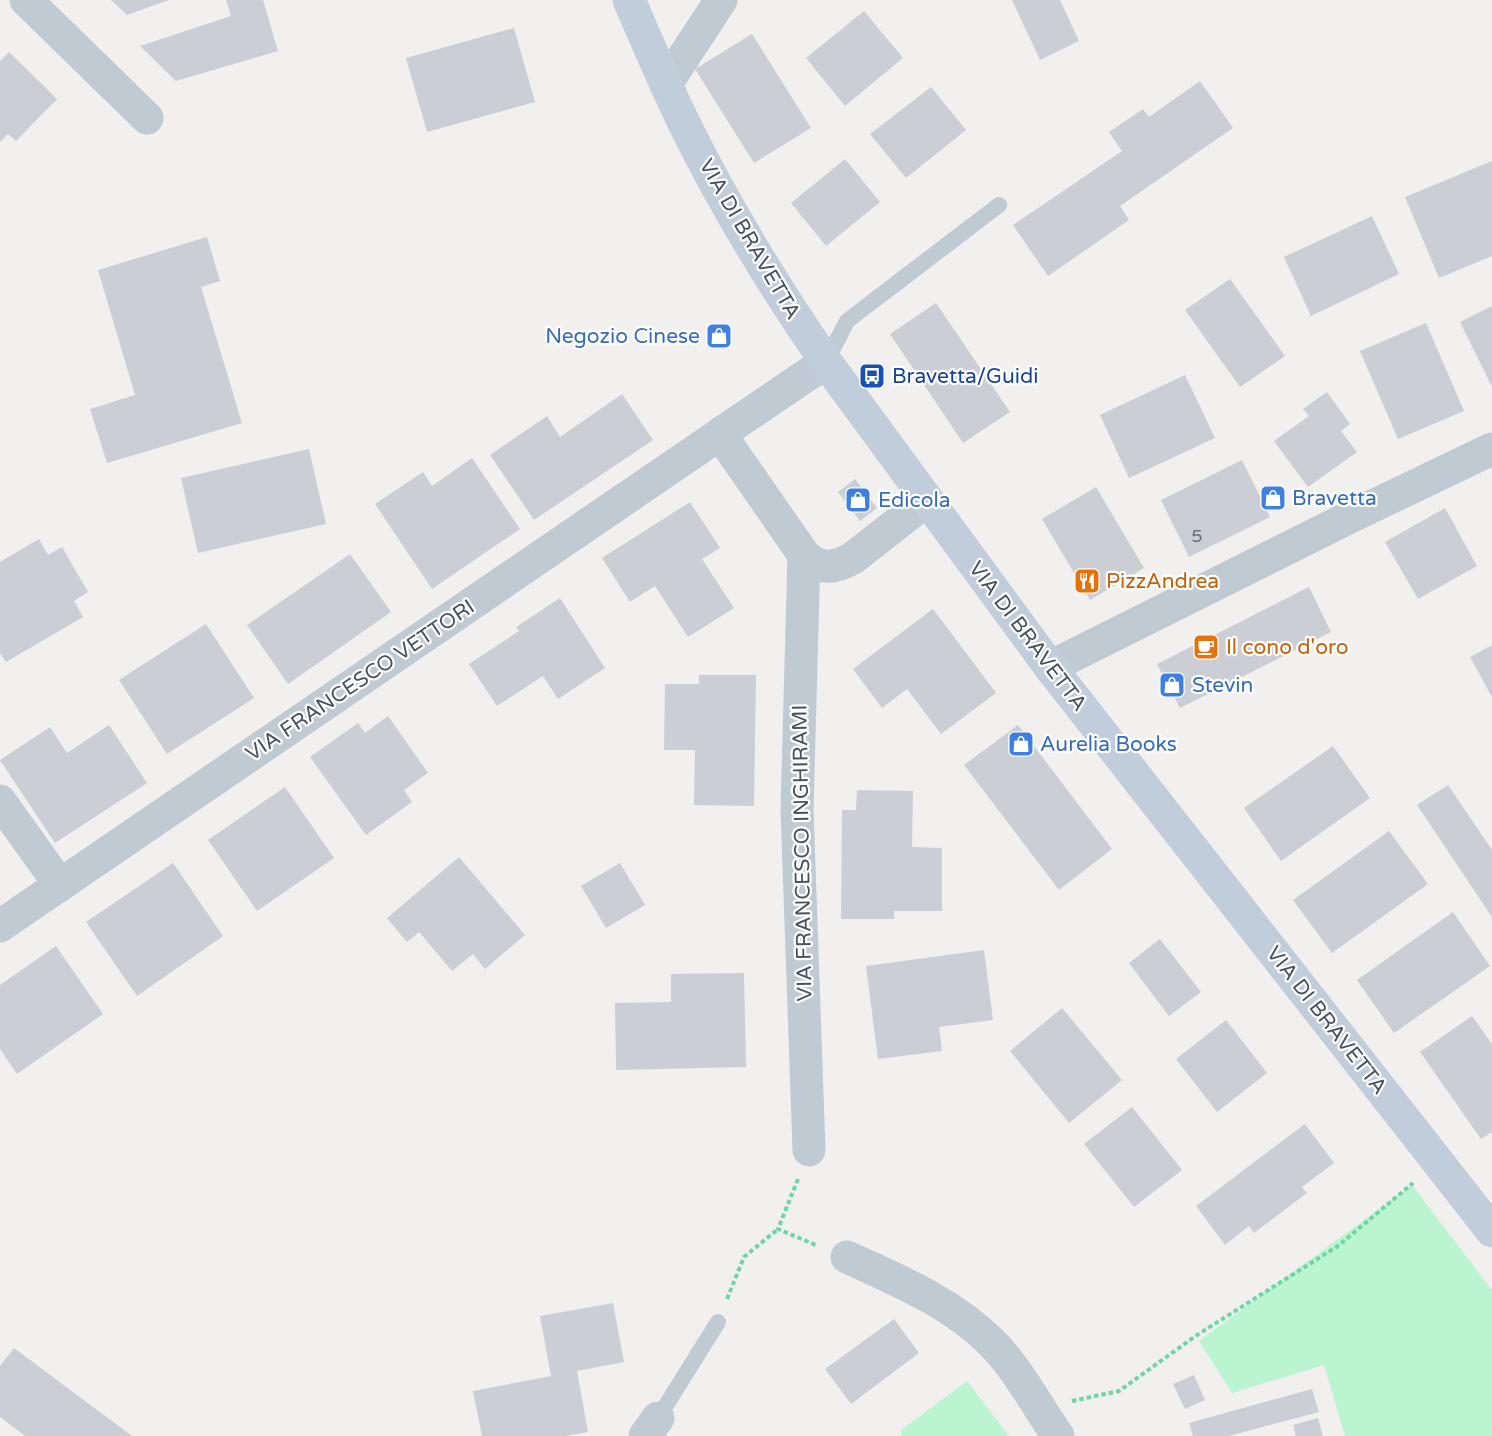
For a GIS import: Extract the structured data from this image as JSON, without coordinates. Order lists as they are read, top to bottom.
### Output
{
  "streets": {
    "main road": ["VIA DI BRAVETTA"],
    "street": ["VIA FRANCESCO VETTORI", "VIA FRANCESCO INGHIRAMI"]
  },
  "crossings": [
    ["VIA DI BRAVETTA", "VIA FRANCESCO VETTORI"]
  ],
  "places": {
    "shop": [
      "Negozio Cinese",
      "Bravetta",
      "Edicola",
      "Stevin",
      "Aurelia Books"
    ],
    "bus stop": ["Bravetta/Guidi"],
    "restaurant": ["PizzAndrea"],
    "cafe": ["Il cono d'oro"]
  },
  "house_numbers": ["5"]
}
